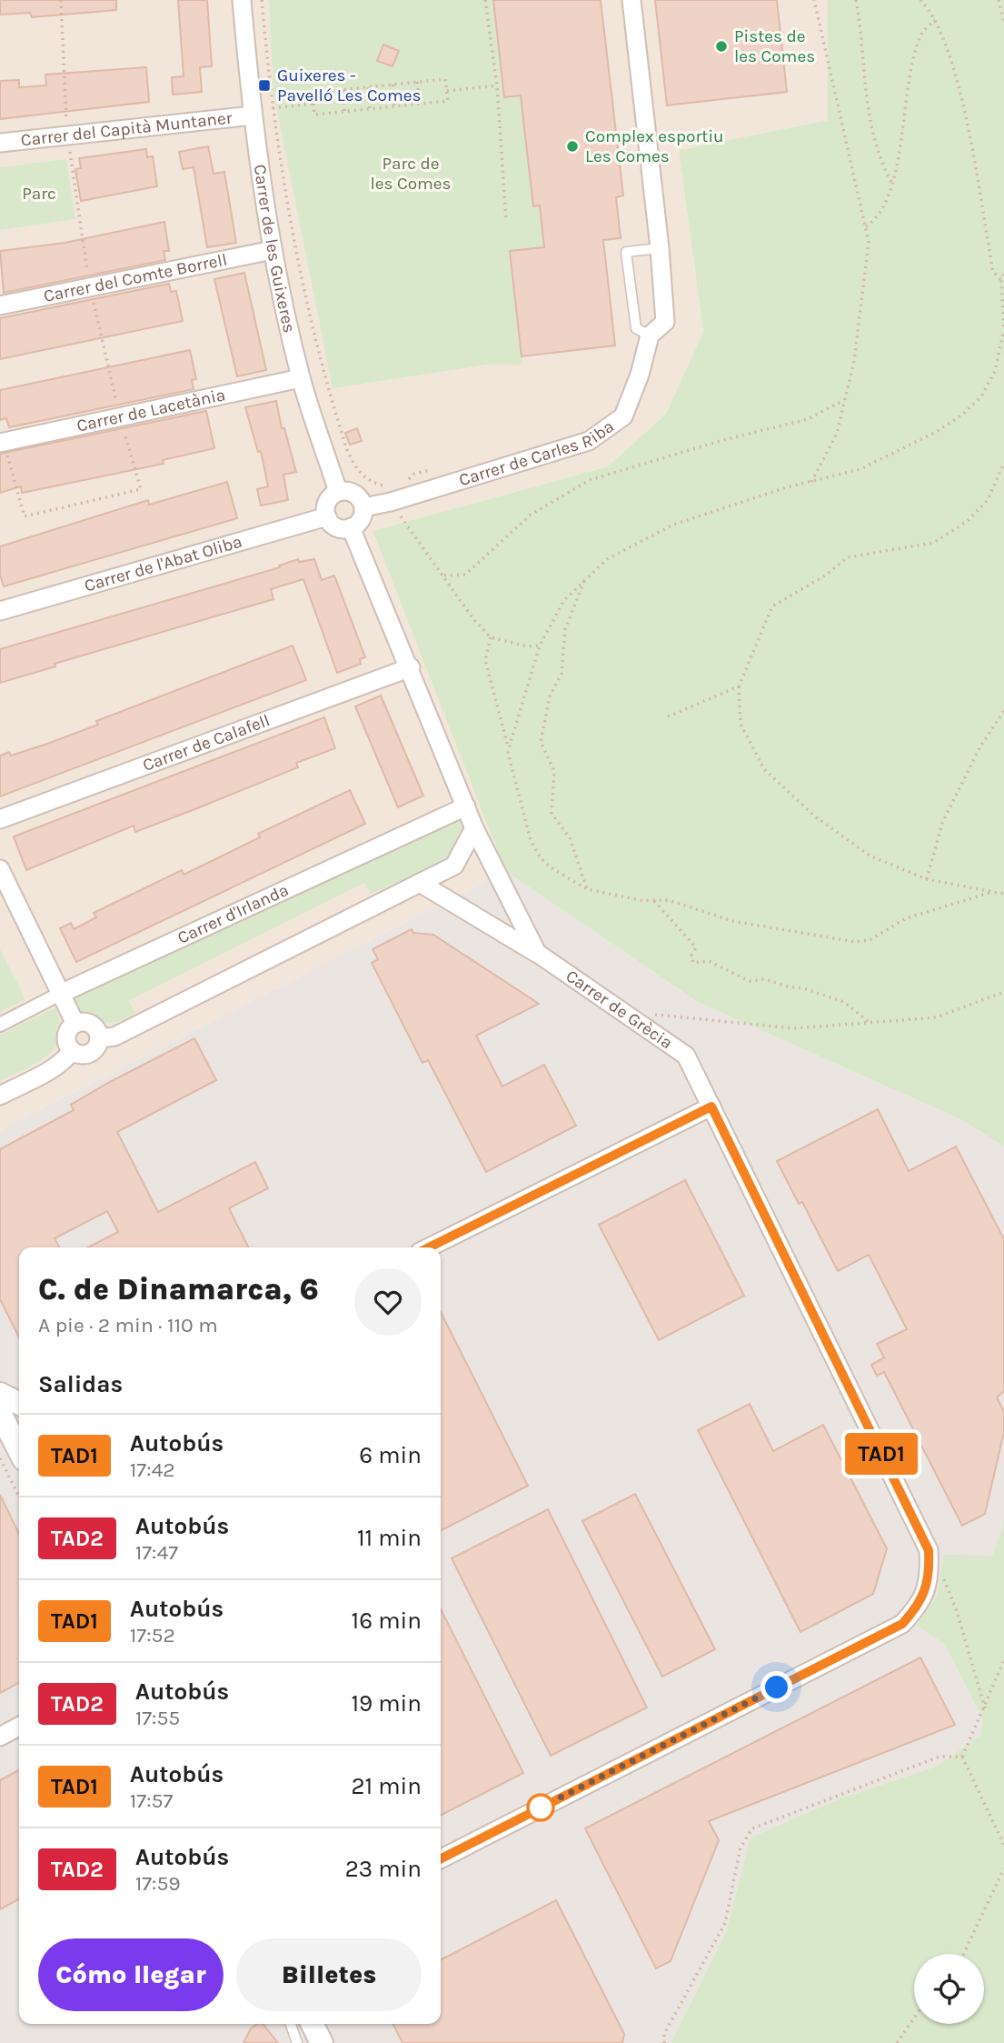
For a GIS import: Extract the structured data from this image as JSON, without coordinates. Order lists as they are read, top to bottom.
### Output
{
  "streets": {
    "street": [
      "Carrer del Capità Muntaner",
      "Carrer de les Guixeres",
      "Carrer del Comte Borrell",
      "Carrer de Lacetània",
      "Carrer de Carles Riba",
      "Carrer de l'Abat Oliba",
      "Carrer de Calafell",
      "Carrer d'Irlanda",
      "Carrer de Grècia"
    ]
  },
  "crossings": [
    ["Carrer del Capità Muntaner", "Carrer de les Guixeres"],
    ["Carrer de les Guixeres", "Carrer del Comte Borrell"],
    ["Carrer de les Guixeres", "Carrer de Lacetània"],
    ["Carrer de les Guixeres", "Carrer de Carles Riba"],
    ["Carrer de les Guixeres", "Carrer de l'Abat Oliba"],
    ["Carrer de Carles Riba", "Carrer de l'Abat Oliba"]
  ],
  "parks": ["Parc de les Comes", "Parc"],
  "places": {
    "other": ["Pistes de les Comes", "Complex esportiu Les Comes"],
    "transit": ["Guixeres - Pavelló Les Comes"]
  },
  "lines": ["bus line TAD1"],
  "page": {
    "on_map": "TAD1",
    "heading": [
      ["C. de Dinamarca, 6", "A pie · 2 min · 110 m"],
      "Salidas"
    ],
    "list": [
      {
        "mark": "TAD1",
        "name": "Autobús",
        "note": "17:42",
        "value": "6 min"
      },
      {
        "mark": "TAD2",
        "name": "Autobús",
        "note": "17:47",
        "value": "11 min"
      },
      {
        "mark": "TAD1",
        "name": "Autobús",
        "note": "17:52",
        "value": "16 min"
      },
      {
        "mark": "TAD2",
        "name": "Autobús",
        "note": "17:55",
        "value": "19 min"
      },
      {
        "mark": "TAD1",
        "name": "Autobús",
        "note": "17:57",
        "value": "21 min"
      },
      {
        "mark": "TAD2",
        "name": "Autobús",
        "note": "17:59",
        "value": "23 min"
      }
    ],
    "buttons": ["Cómo llegar", "Billetes"]
  }
}
